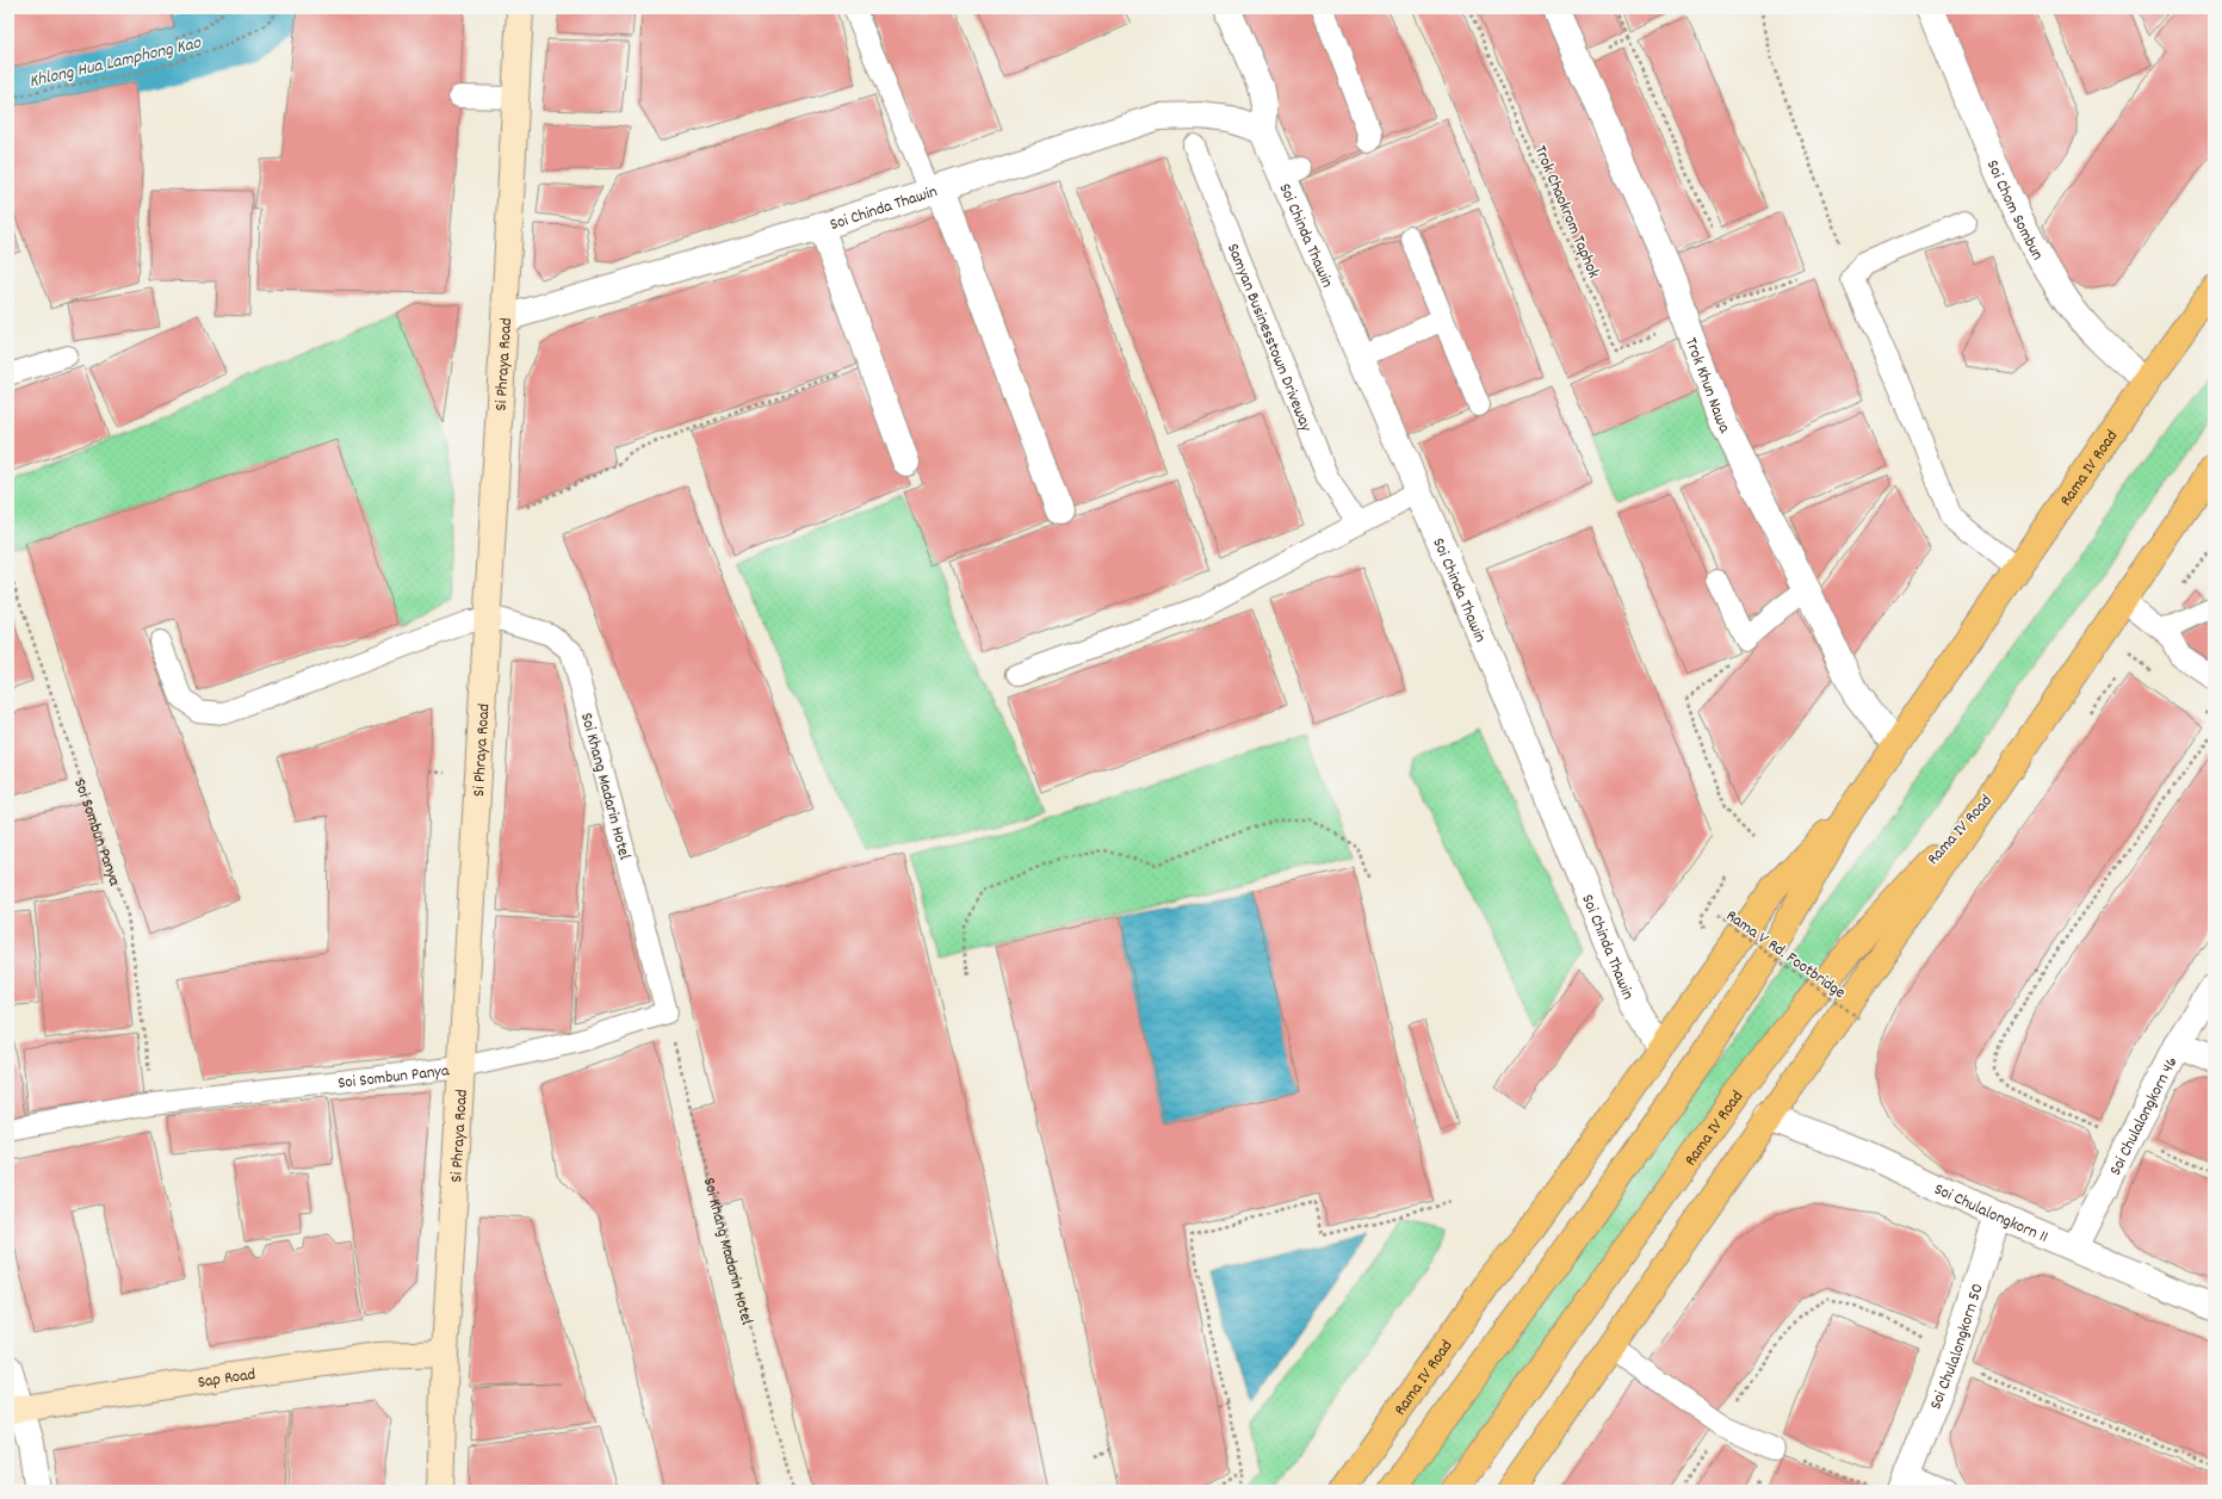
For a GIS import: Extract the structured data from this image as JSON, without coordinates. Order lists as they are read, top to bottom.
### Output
{
  "streets": {
    "main road": ["Si Phraya Road", "Rama IV Road", "Sap Road"],
    "street": [
      "Soi Chinda Thawin",
      "Soi Chom Sombun",
      "Trok Khun Nawa",
      "Soi Chulalongkorn 46",
      "Soi Chulalongkorn 11",
      "Soi Chulalongkorn 50"
    ],
    "lane": ["Samyan Businesstown Driveway", "Soi Khang Madarin Hotel", "Soi Sombun Panya"],
    "path": ["Trok Chaokrom Taphok", "Rama V Rd. Footbridge"]
  },
  "crossings": [
    ["Soi Chinda Thawin", "Si Phraya Road"],
    ["Soi Chinda Thawin", "Rama IV Road"],
    ["Soi Chom Sombun", "Rama IV Road"],
    ["Trok Chaokrom Taphok", "Trok Khun Nawa"],
    ["Si Phraya Road", "Soi Khang Madarin Hotel"],
    ["Si Phraya Road", "Soi Sombun Panya"],
    ["Si Phraya Road", "Sap Road"],
    ["Trok Khun Nawa", "Rama IV Road"],
    ["Rama IV Road", "Soi Chulalongkorn 11"],
    ["Soi Chulalongkorn 46", "Soi Chulalongkorn 11"],
    ["Soi Chulalongkorn 11", "Soi Chulalongkorn 50"]
  ],
  "water": ["Khlong Hua Lamphong Kao"]
}
